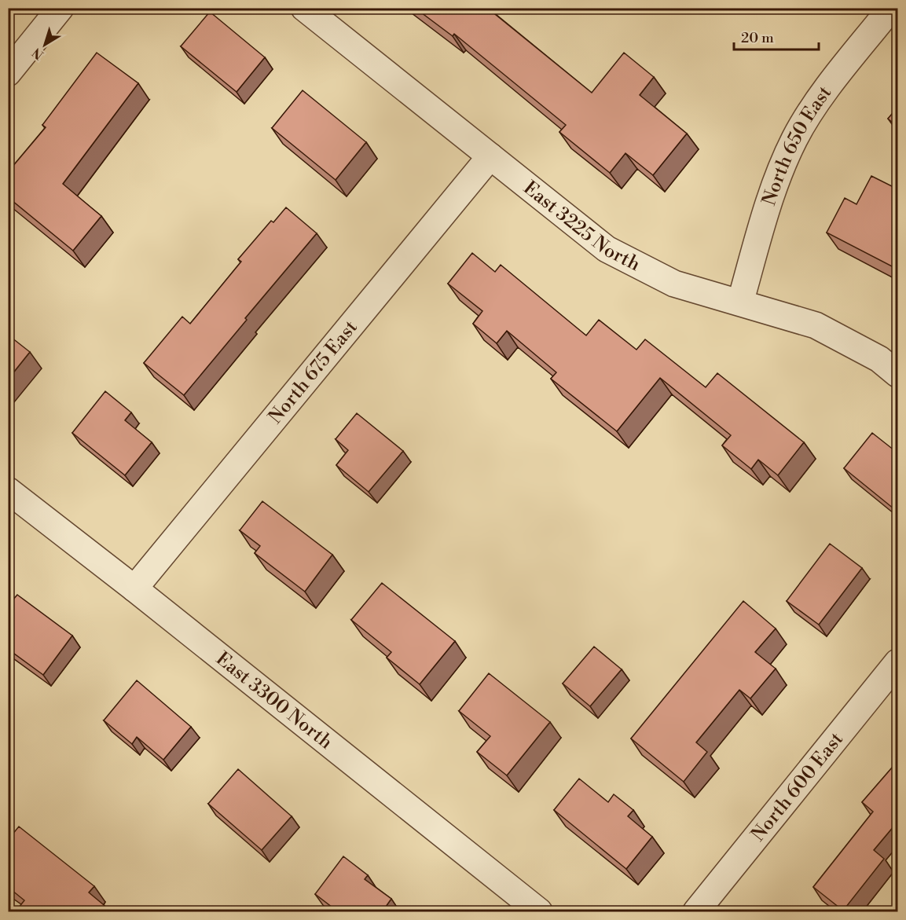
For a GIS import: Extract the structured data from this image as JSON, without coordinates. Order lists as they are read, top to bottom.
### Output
{
  "streets": {
    "street": [
      "North 650 East",
      "East 3225 North",
      "North 675 East",
      "East 3300 North",
      "North 600 East"
    ]
  },
  "crossings": [
    ["North 650 East", "East 3225 North"],
    ["East 3225 North", "North 675 East"],
    ["North 675 East", "East 3300 North"]
  ],
  "scale_bar": "20 m",
  "north": "bottom left"
}
